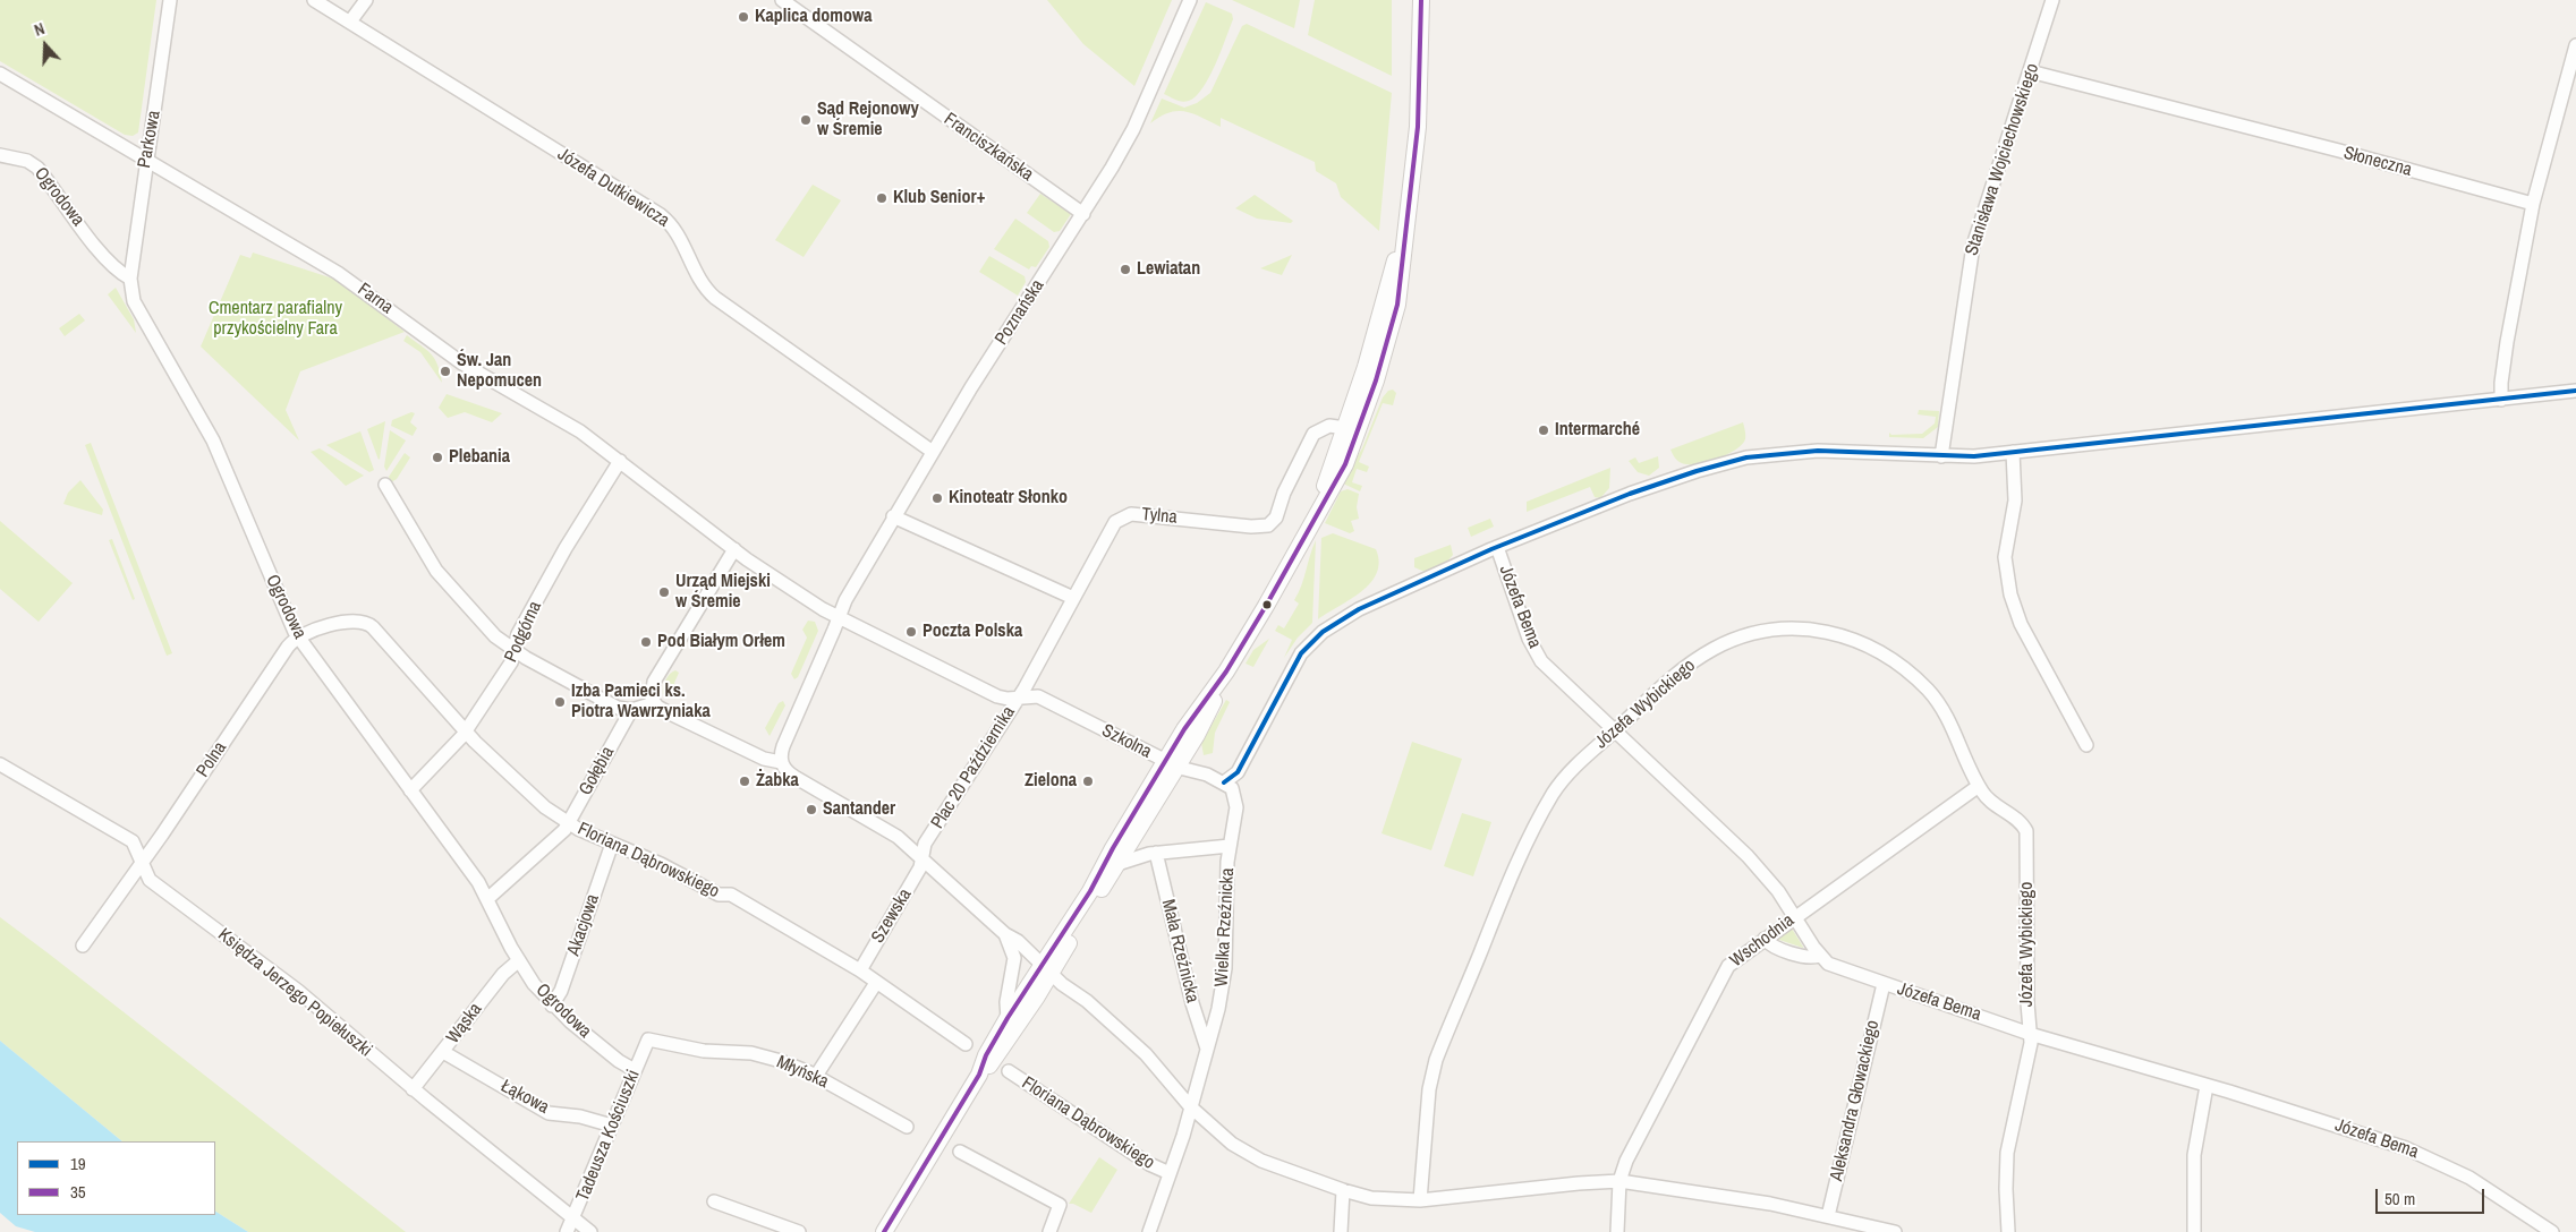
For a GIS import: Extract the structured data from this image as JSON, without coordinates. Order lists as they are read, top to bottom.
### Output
{
  "streets": {
    "street": [
      "Parkowa",
      "Franciszkańska",
      "Stanisława Wojciechowskiego",
      "Słoneczna",
      "Józefa Dutkiewicza",
      "Ogrodowa",
      "Farna",
      "Poznańska",
      "Tylna",
      "Józefa Bema",
      "Podgórna",
      "Józefa Wybickiego",
      "Szkolna",
      "Polna",
      "Plac 20 Października",
      "Gołębia",
      "Floriana Dąbrowskiego",
      "Szewska",
      "Akacjowa",
      "Wielka Rzeźnicka",
      "Wschodnia",
      "Mała Rzeźnicka",
      "Księdza Jerzego Popiełuszki",
      "Wąska",
      "Młyńska",
      "Łąkowa",
      "Aleksandra Głowackiego",
      "Tadeusza Kościuszki"
    ]
  },
  "crossings": [
    ["Parkowa", "Ogrodowa"],
    ["Parkowa", "Farna"],
    ["Franciszkańska", "Poznańska"],
    ["Stanisława Wojciechowskiego", "Słoneczna"],
    ["Józefa Dutkiewicza", "Poznańska"],
    ["Ogrodowa", "Podgórna"],
    ["Ogrodowa", "Polna"],
    ["Ogrodowa", "Gołębia"],
    ["Ogrodowa", "Akacjowa"],
    ["Ogrodowa", "Wąska"],
    ["Ogrodowa", "Tadeusza Kościuszki"],
    ["Farna", "Podgórna"],
    ["Farna", "Plac 20 Października"],
    ["Poznańska", "Plac 20 Października"],
    ["Tylna", "Szkolna"],
    ["Tylna", "Plac 20 Października"],
    ["Józefa Bema", "Józefa Wybickiego"],
    ["Józefa Bema", "Wschodnia"],
    ["Józefa Bema", "Aleksandra Głowackiego"],
    ["Podgórna", "Floriana Dąbrowskiego"],
    ["Józefa Wybickiego", "Wschodnia"],
    ["Szkolna", "Plac 20 Października"],
    ["Szkolna", "Wielka Rzeźnicka"],
    ["Polna", "Floriana Dąbrowskiego"],
    ["Polna", "Księdza Jerzego Popiełuszki"],
    ["Plac 20 Października", "Szewska"],
    ["Gołębia", "Floriana Dąbrowskiego"],
    ["Floriana Dąbrowskiego", "Szewska"],
    ["Floriana Dąbrowskiego", "Akacjowa"],
    ["Floriana Dąbrowskiego", "Wielka Rzeźnicka"],
    ["Wielka Rzeźnicka", "Mała Rzeźnicka"],
    ["Księdza Jerzego Popiełuszki", "Wąska"],
    ["Księdza Jerzego Popiełuszki", "Tadeusza Kościuszki"],
    ["Wąska", "Łąkowa"],
    ["Młyńska", "Tadeusza Kościuszki"],
    ["Łąkowa", "Tadeusza Kościuszki"]
  ],
  "parks": ["Cmentarz parafialny przykościelny Fara"],
  "places": [
    "Kaplica domowa",
    "Sąd Rejonowy w Śremie",
    "Klub Senior+",
    "Lewiatan",
    "Św. Jan Nepomucen",
    "Intermarché",
    "Plebania",
    "Kinoteatr Słonko",
    "Urząd Miejski w Śremie",
    "Poczta Polska",
    "Pod Białym Orłem",
    "Izba Pamieci ks. Piotra Wawrzyniaka",
    "Żabka",
    "Zielona",
    "Santander"
  ],
  "lines": ["transit line 35", "transit line 19"],
  "legend": ["19", "35"],
  "scale_bar": "50 m",
  "north": "top"
}
